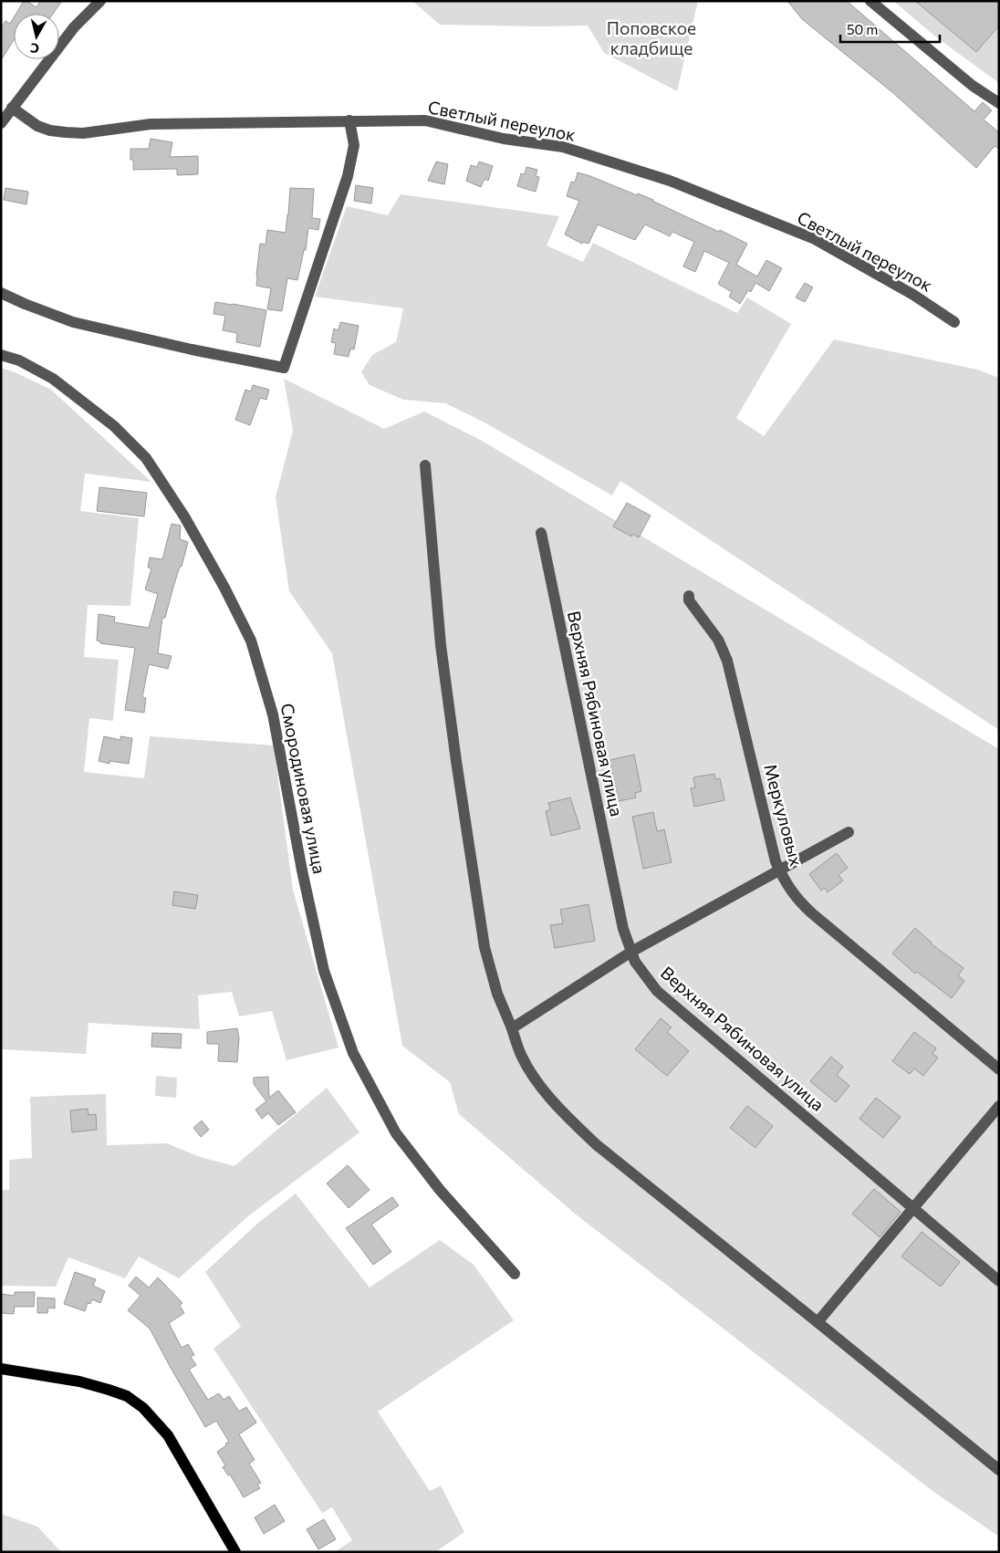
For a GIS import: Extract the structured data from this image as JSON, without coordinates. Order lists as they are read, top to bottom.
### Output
{
  "streets": {
    "street": [
      "Светлый переулок",
      "Верхняя Рябиновая улица",
      "Смородиновая улица",
      "Меркуловых"
    ]
  },
  "parks": ["Поповское кладбище"],
  "scale_bar": "50 m",
  "north": "bottom"
}
